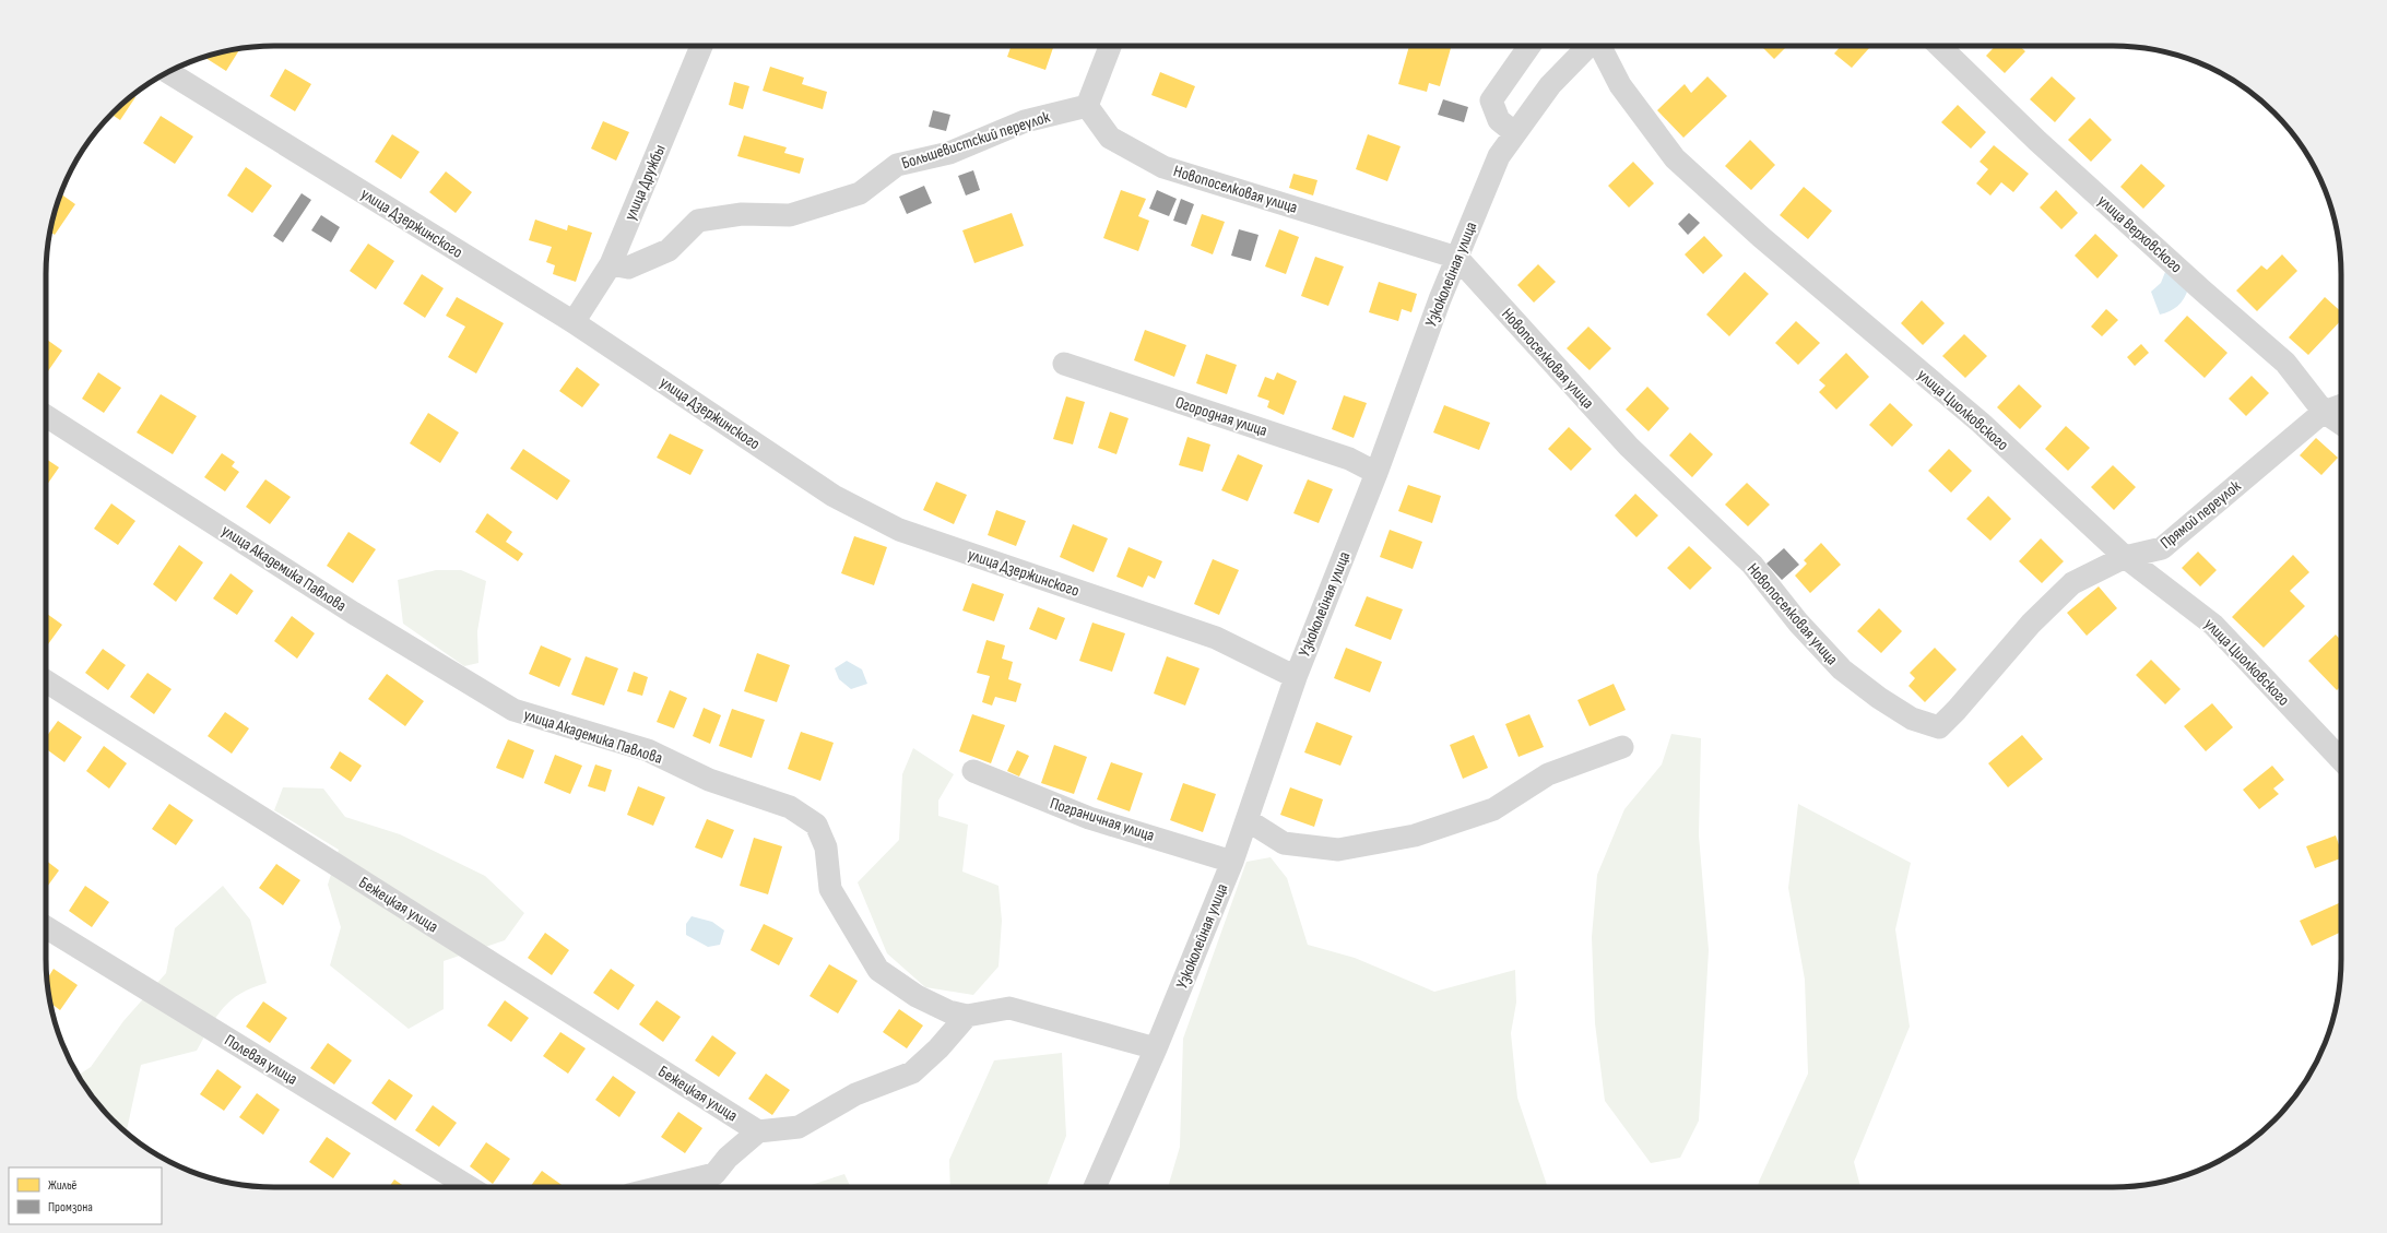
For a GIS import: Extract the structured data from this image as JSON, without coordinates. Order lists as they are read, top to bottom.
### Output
{
  "streets": {
    "street": [
      "Большевистский переулок",
      "улица Дружбы",
      "Новопоселковая улица",
      "улица Дзержинского",
      "улица Верховского",
      "Узкоколейная улица",
      "улица Циолковского",
      "Огородная улица",
      "Прямой переулок",
      "улица Академика Павлова",
      "Пограничная улица",
      "Бежецкая улица",
      "Полевая улица"
    ]
  },
  "crossings": [
    ["Большевистский переулок", "улица Дружбы"],
    ["Большевистский переулок", "Новопоселковая улица"],
    ["улица Дружбы", "улица Дзержинского"],
    ["Новопоселковая улица", "Узкоколейная улица"],
    ["Новопоселковая улица", "Прямой переулок"],
    ["улица Дзержинского", "Узкоколейная улица"],
    ["улица Верховского", "Прямой переулок"],
    ["Узкоколейная улица", "Огородная улица"],
    ["Узкоколейная улица", "улица Академика Павлова"],
    ["Узкоколейная улица", "Пограничная улица"],
    ["улица Циолковского", "Прямой переулок"]
  ],
  "legend": ["Жильё", "Промзона"]
}
